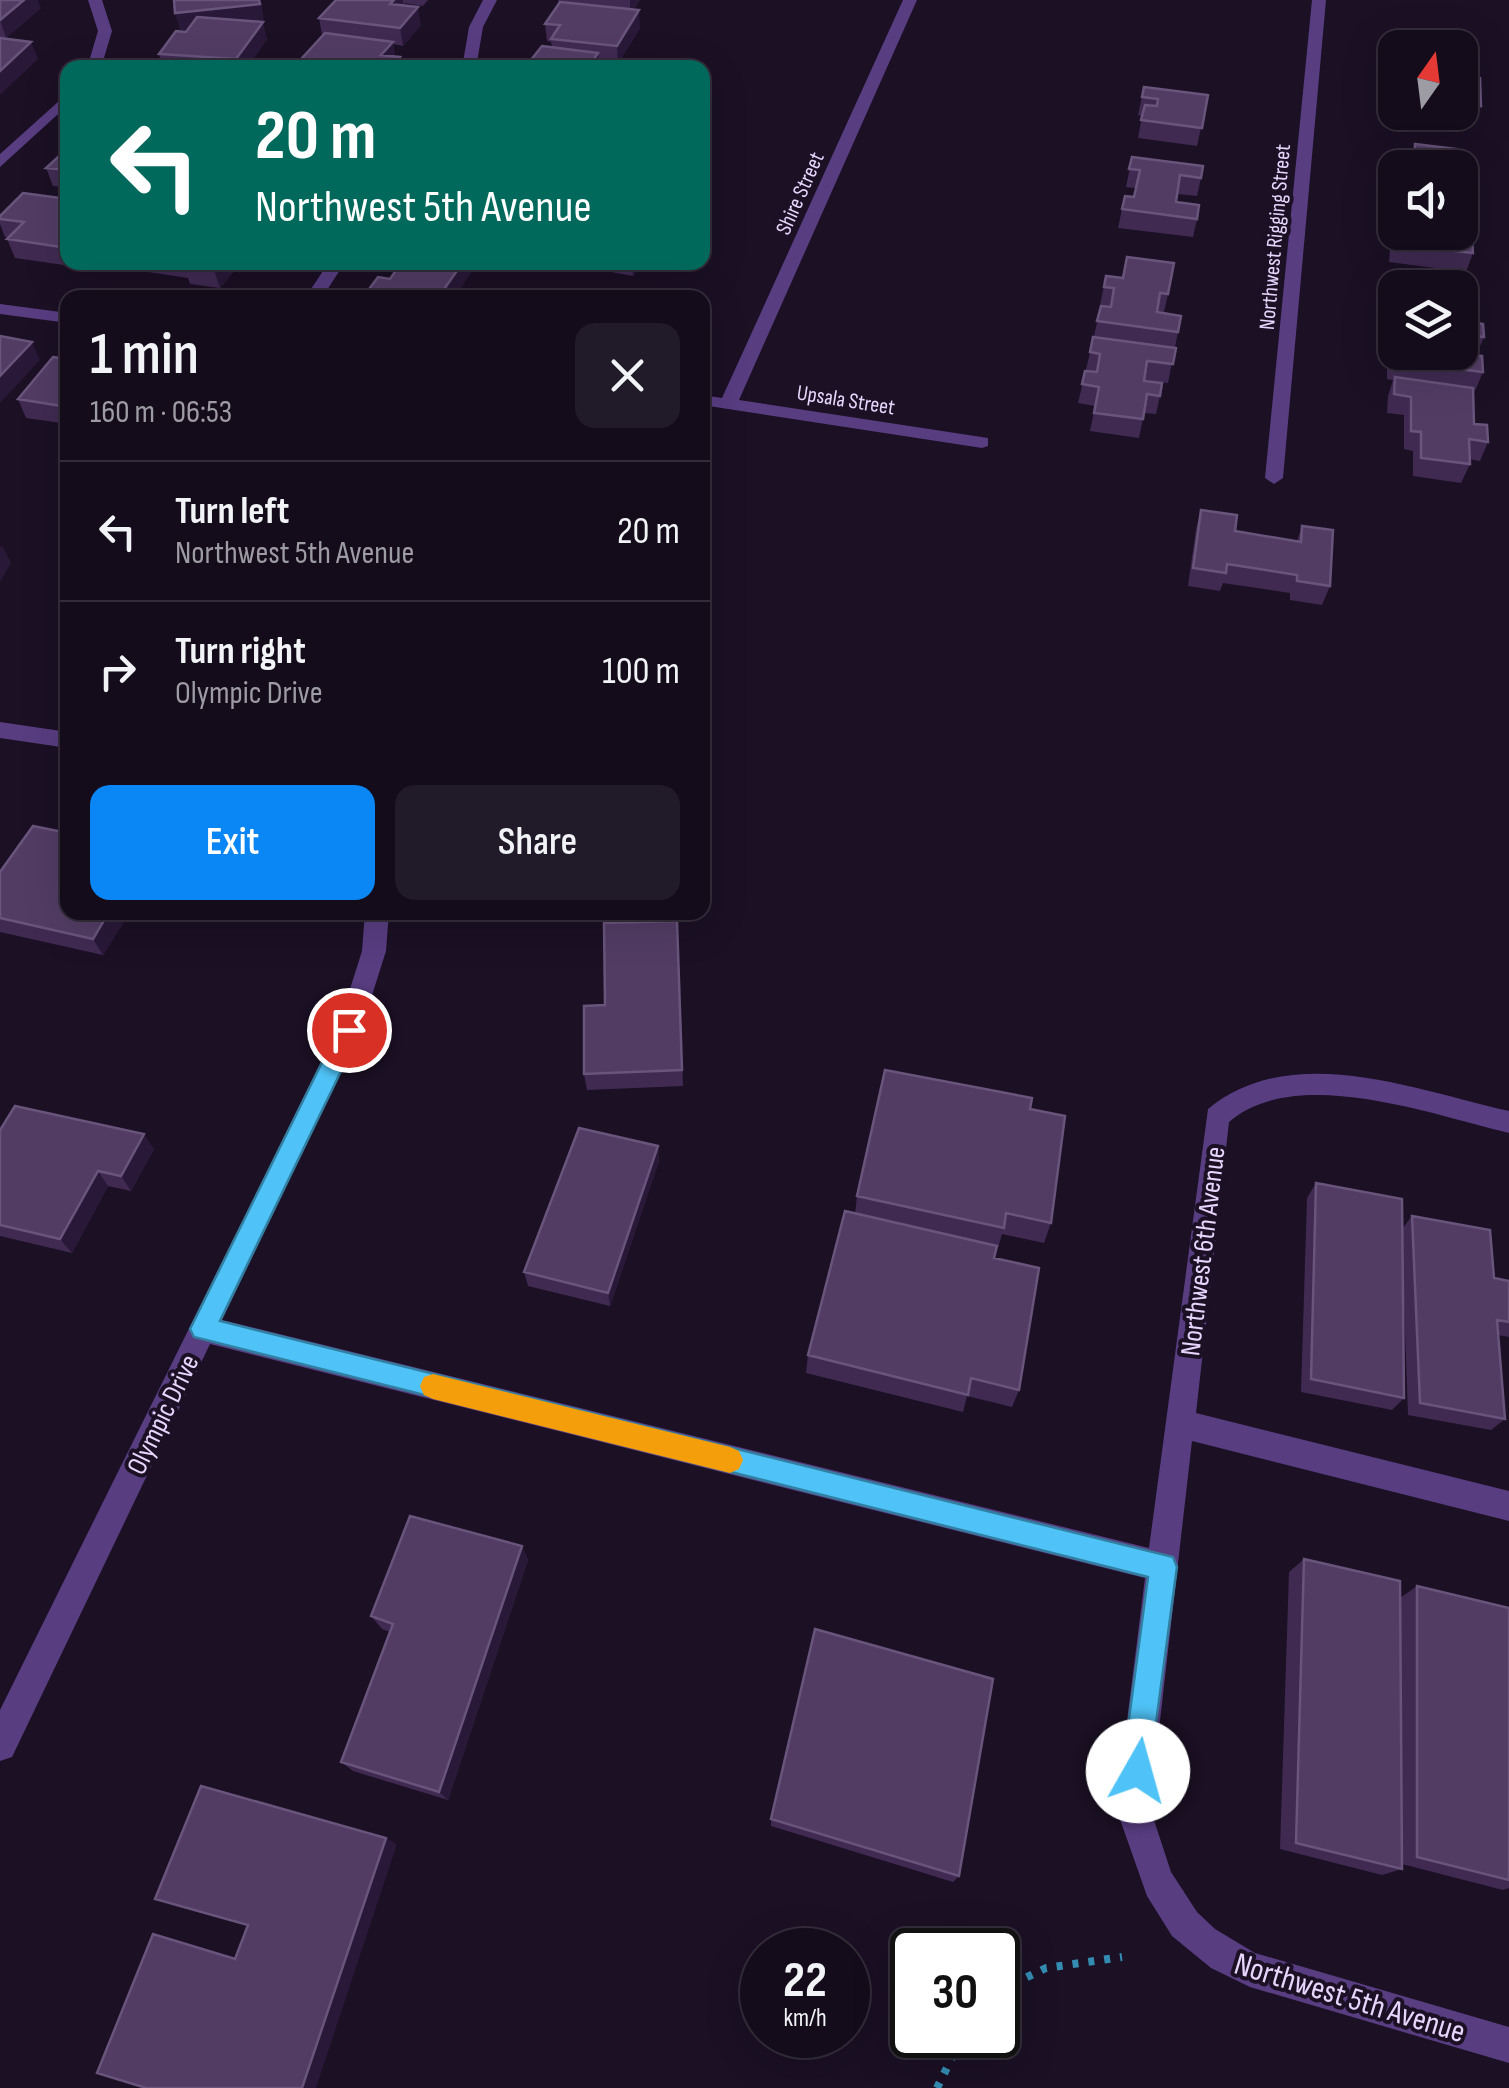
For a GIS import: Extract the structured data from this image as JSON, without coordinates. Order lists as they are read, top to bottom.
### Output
{
  "streets": {
    "street": [
      "Shire Street",
      "Northwest Rigging Street",
      "Upsala Street",
      "Northwest 6th Avenue",
      "Olympic Drive",
      "Northwest 5th Avenue"
    ]
  },
  "crossings": [
    ["Shire Street", "Upsala Street"],
    ["Northwest 6th Avenue", "Northwest 5th Avenue"]
  ],
  "north": "top",
  "page": {
    "turn": ["20 m", "Northwest 5th Avenue"],
    "heading": ["1 min", "160 m · 06:53"],
    "list": [
      {
        "name": "Turn left",
        "note": "Northwest 5th Avenue",
        "value": "20 m"
      },
      {
        "name": "Turn right",
        "note": "Olympic Drive",
        "value": "100 m"
      }
    ],
    "buttons": ["Exit", "Share"],
    "speed": "22 km/h",
    "limit": "30"
  }
}
